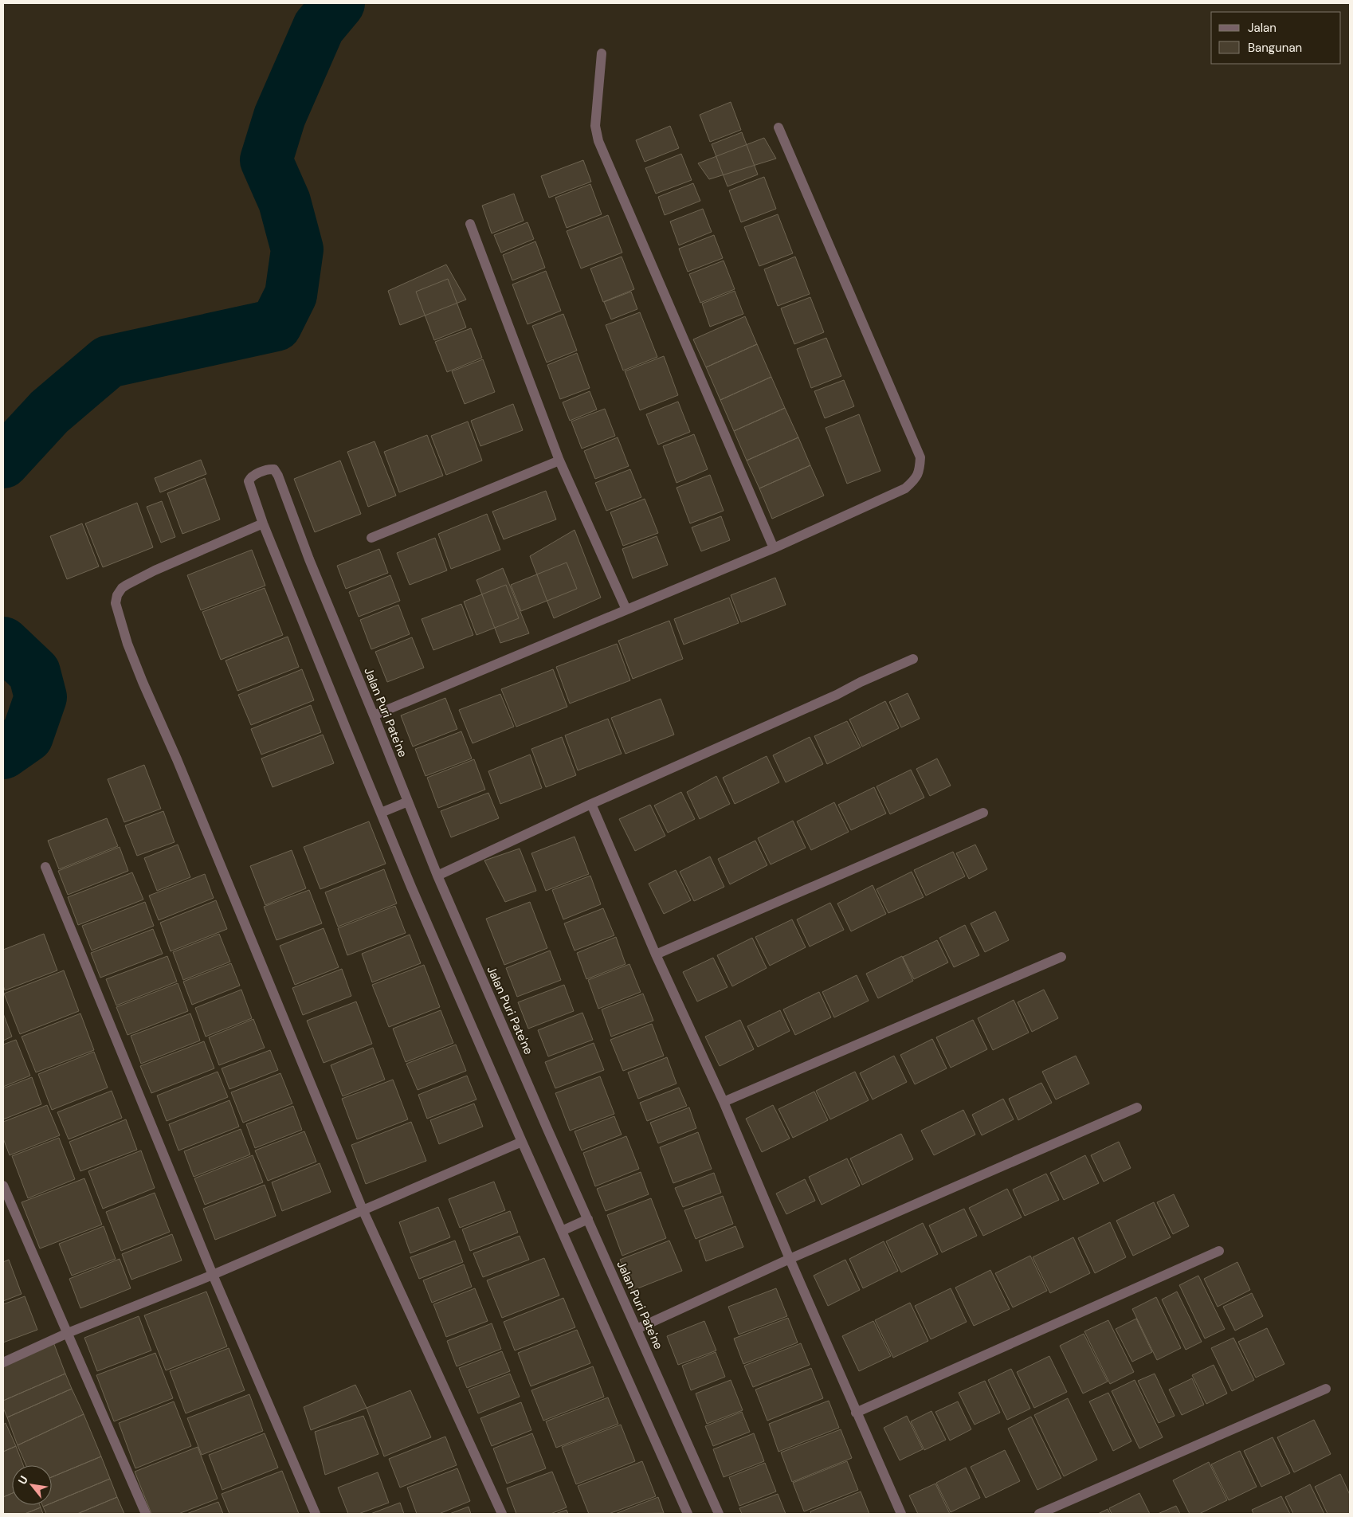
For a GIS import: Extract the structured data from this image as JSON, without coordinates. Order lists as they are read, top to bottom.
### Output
{
  "streets": {
    "street": ["Jalan Puri Pate'ne"]
  },
  "legend": ["Jalan", "Bangunan"],
  "north": "top left"
}
